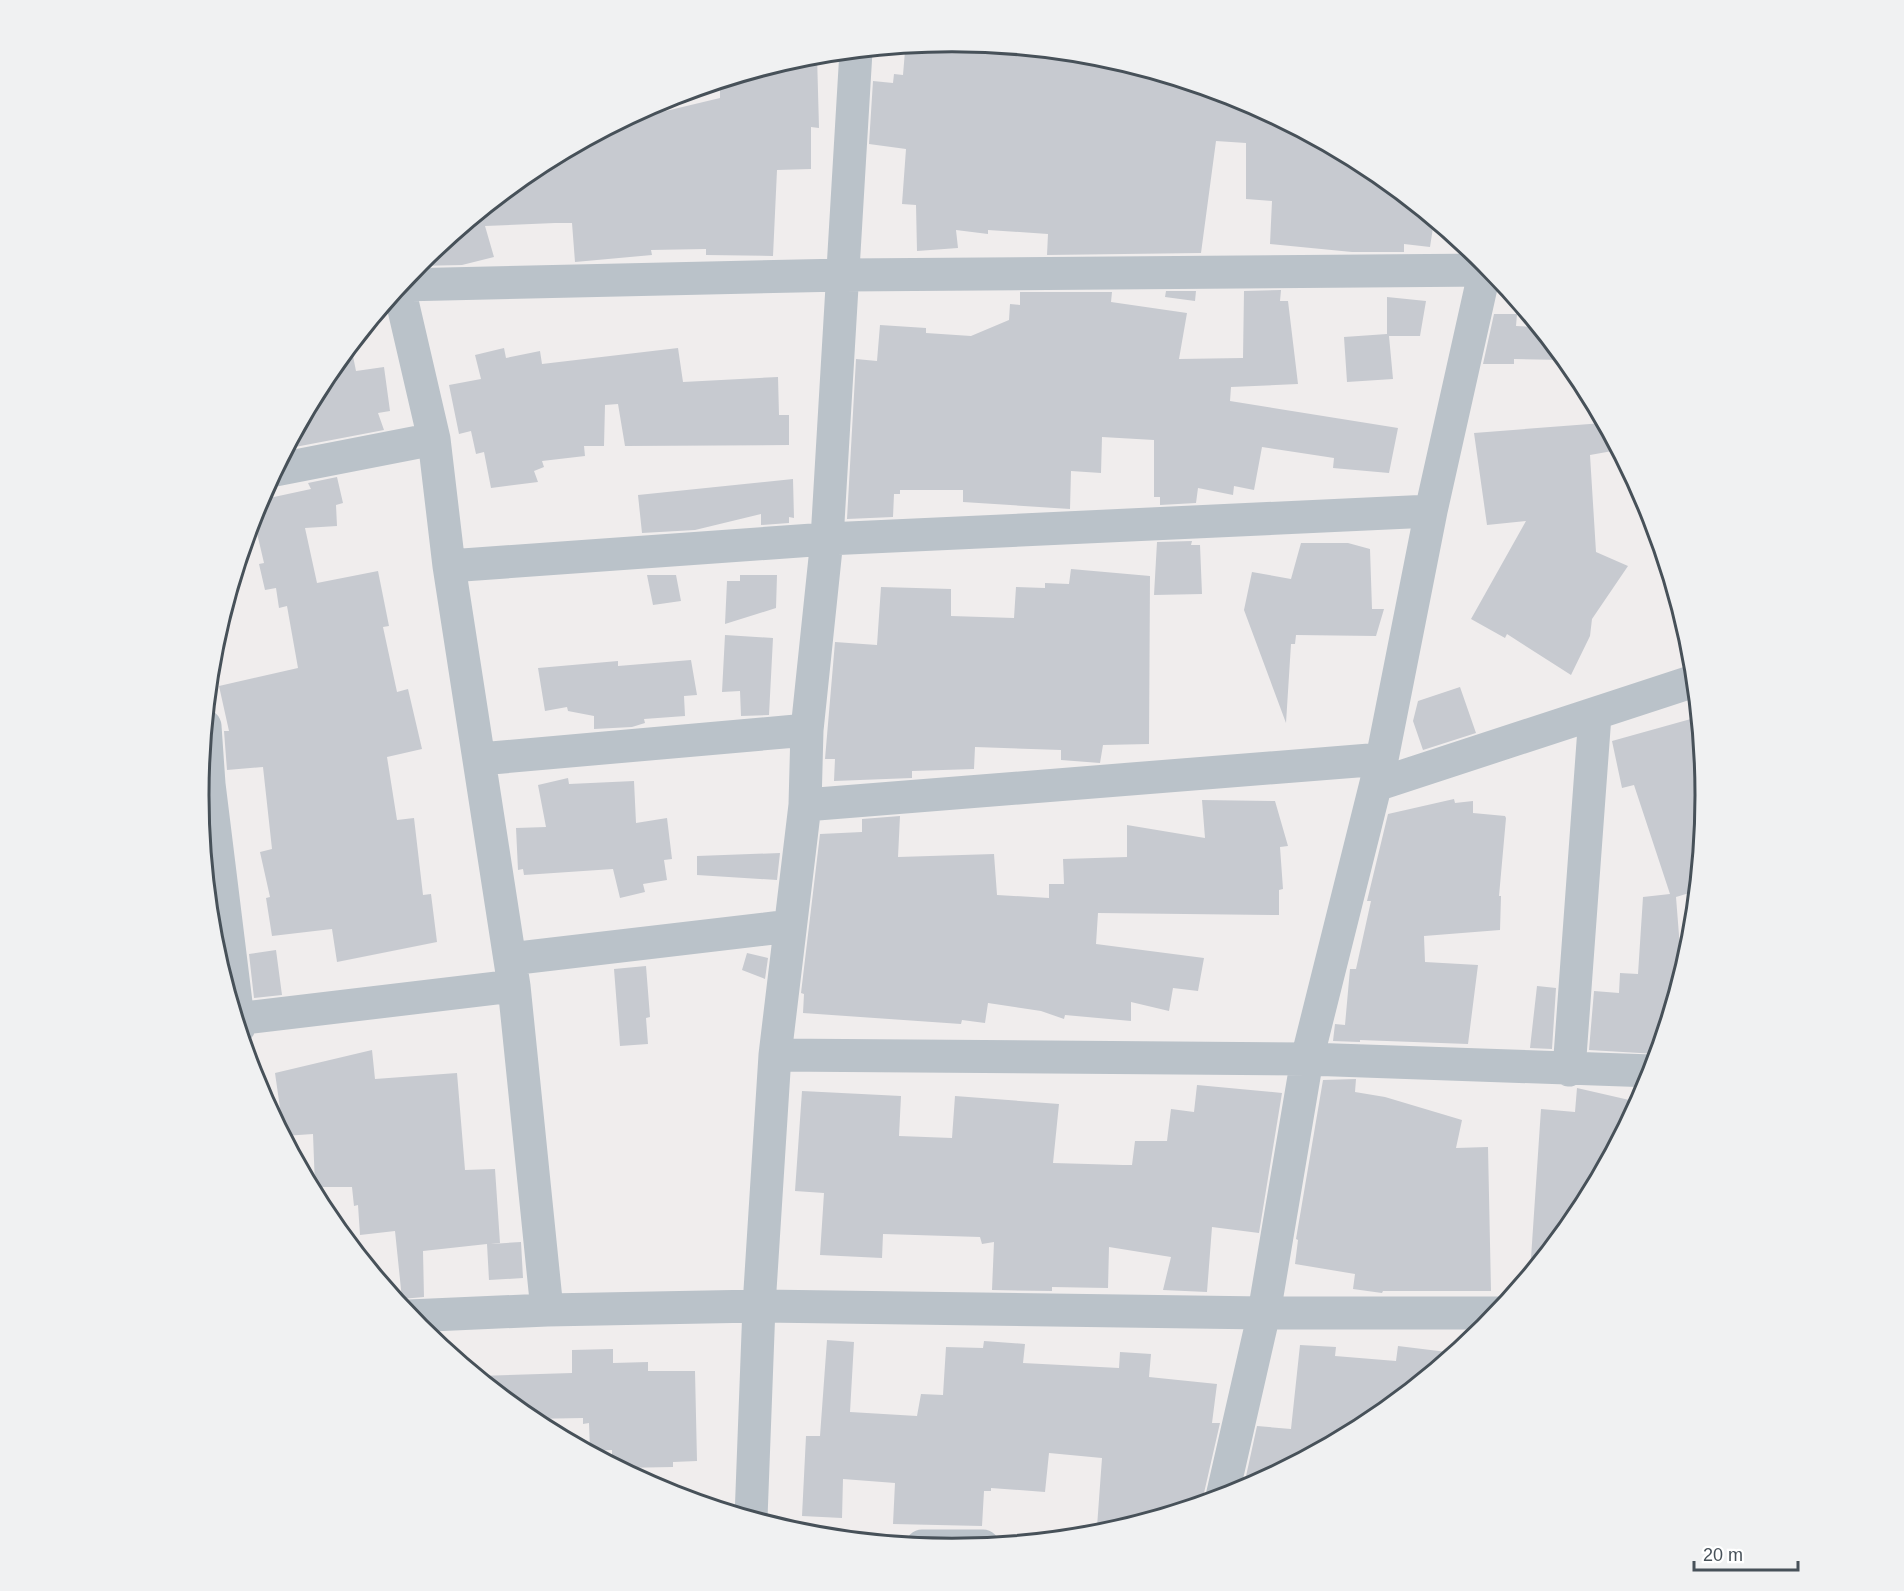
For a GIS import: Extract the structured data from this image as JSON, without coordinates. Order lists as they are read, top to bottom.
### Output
{
  "scale_bar": "20 m"
}
